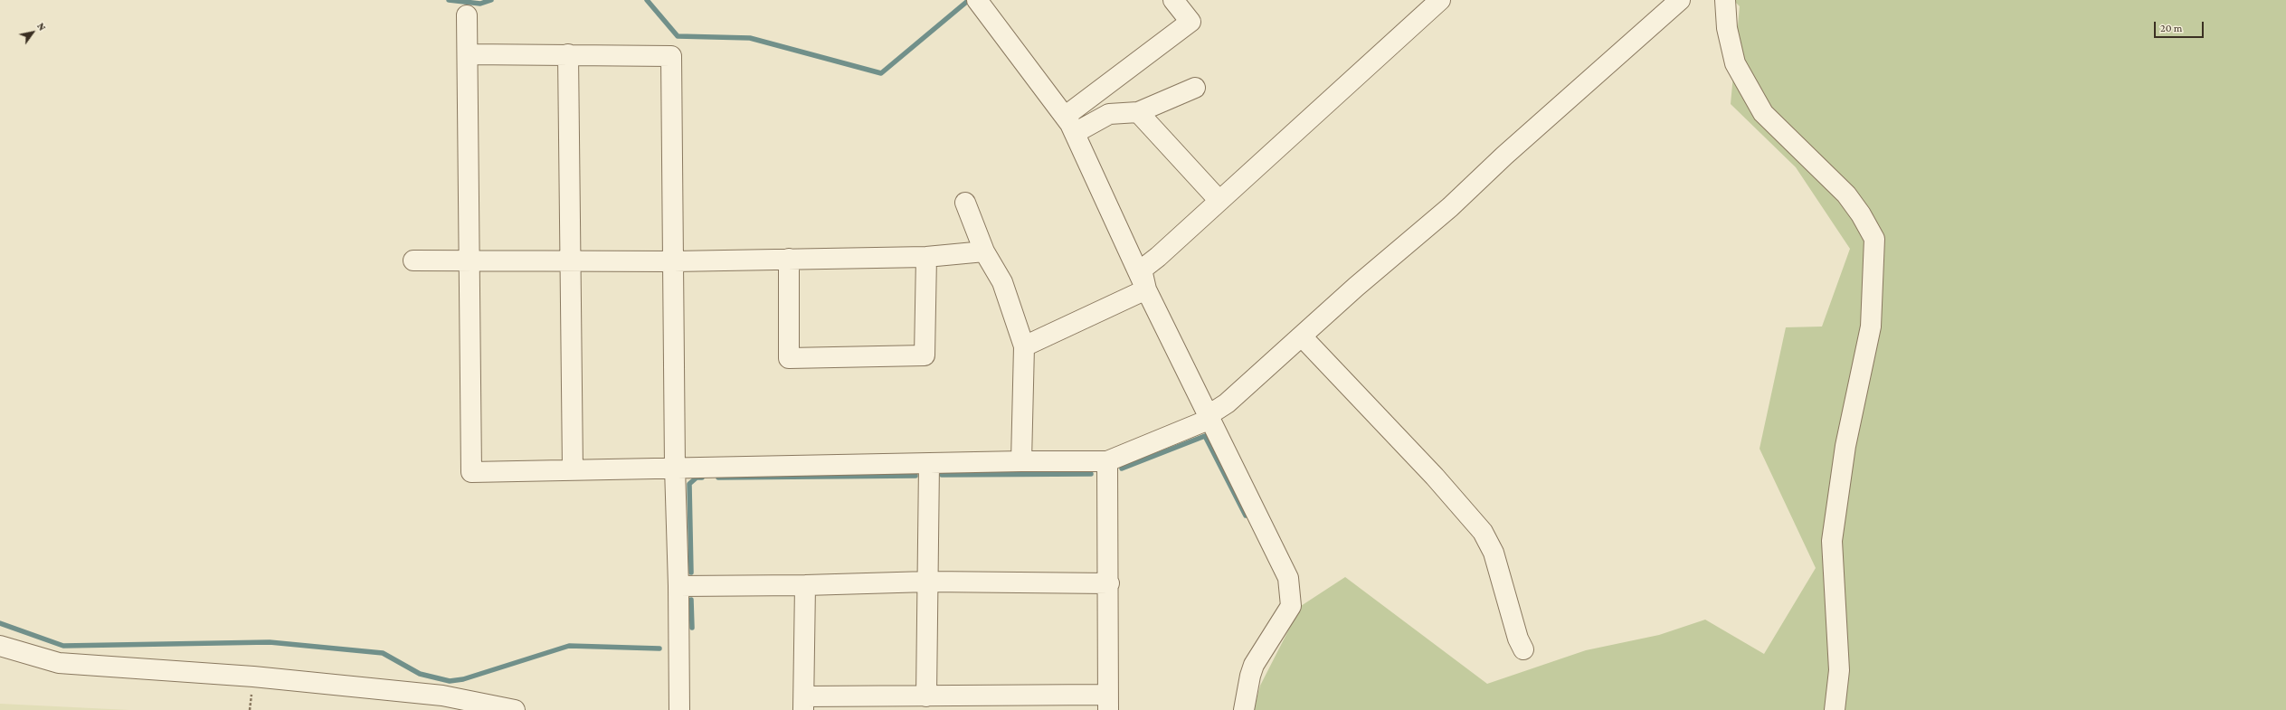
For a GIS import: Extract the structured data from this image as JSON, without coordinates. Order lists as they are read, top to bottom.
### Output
{
  "scale_bar": "20 m",
  "north": "top right"
}
